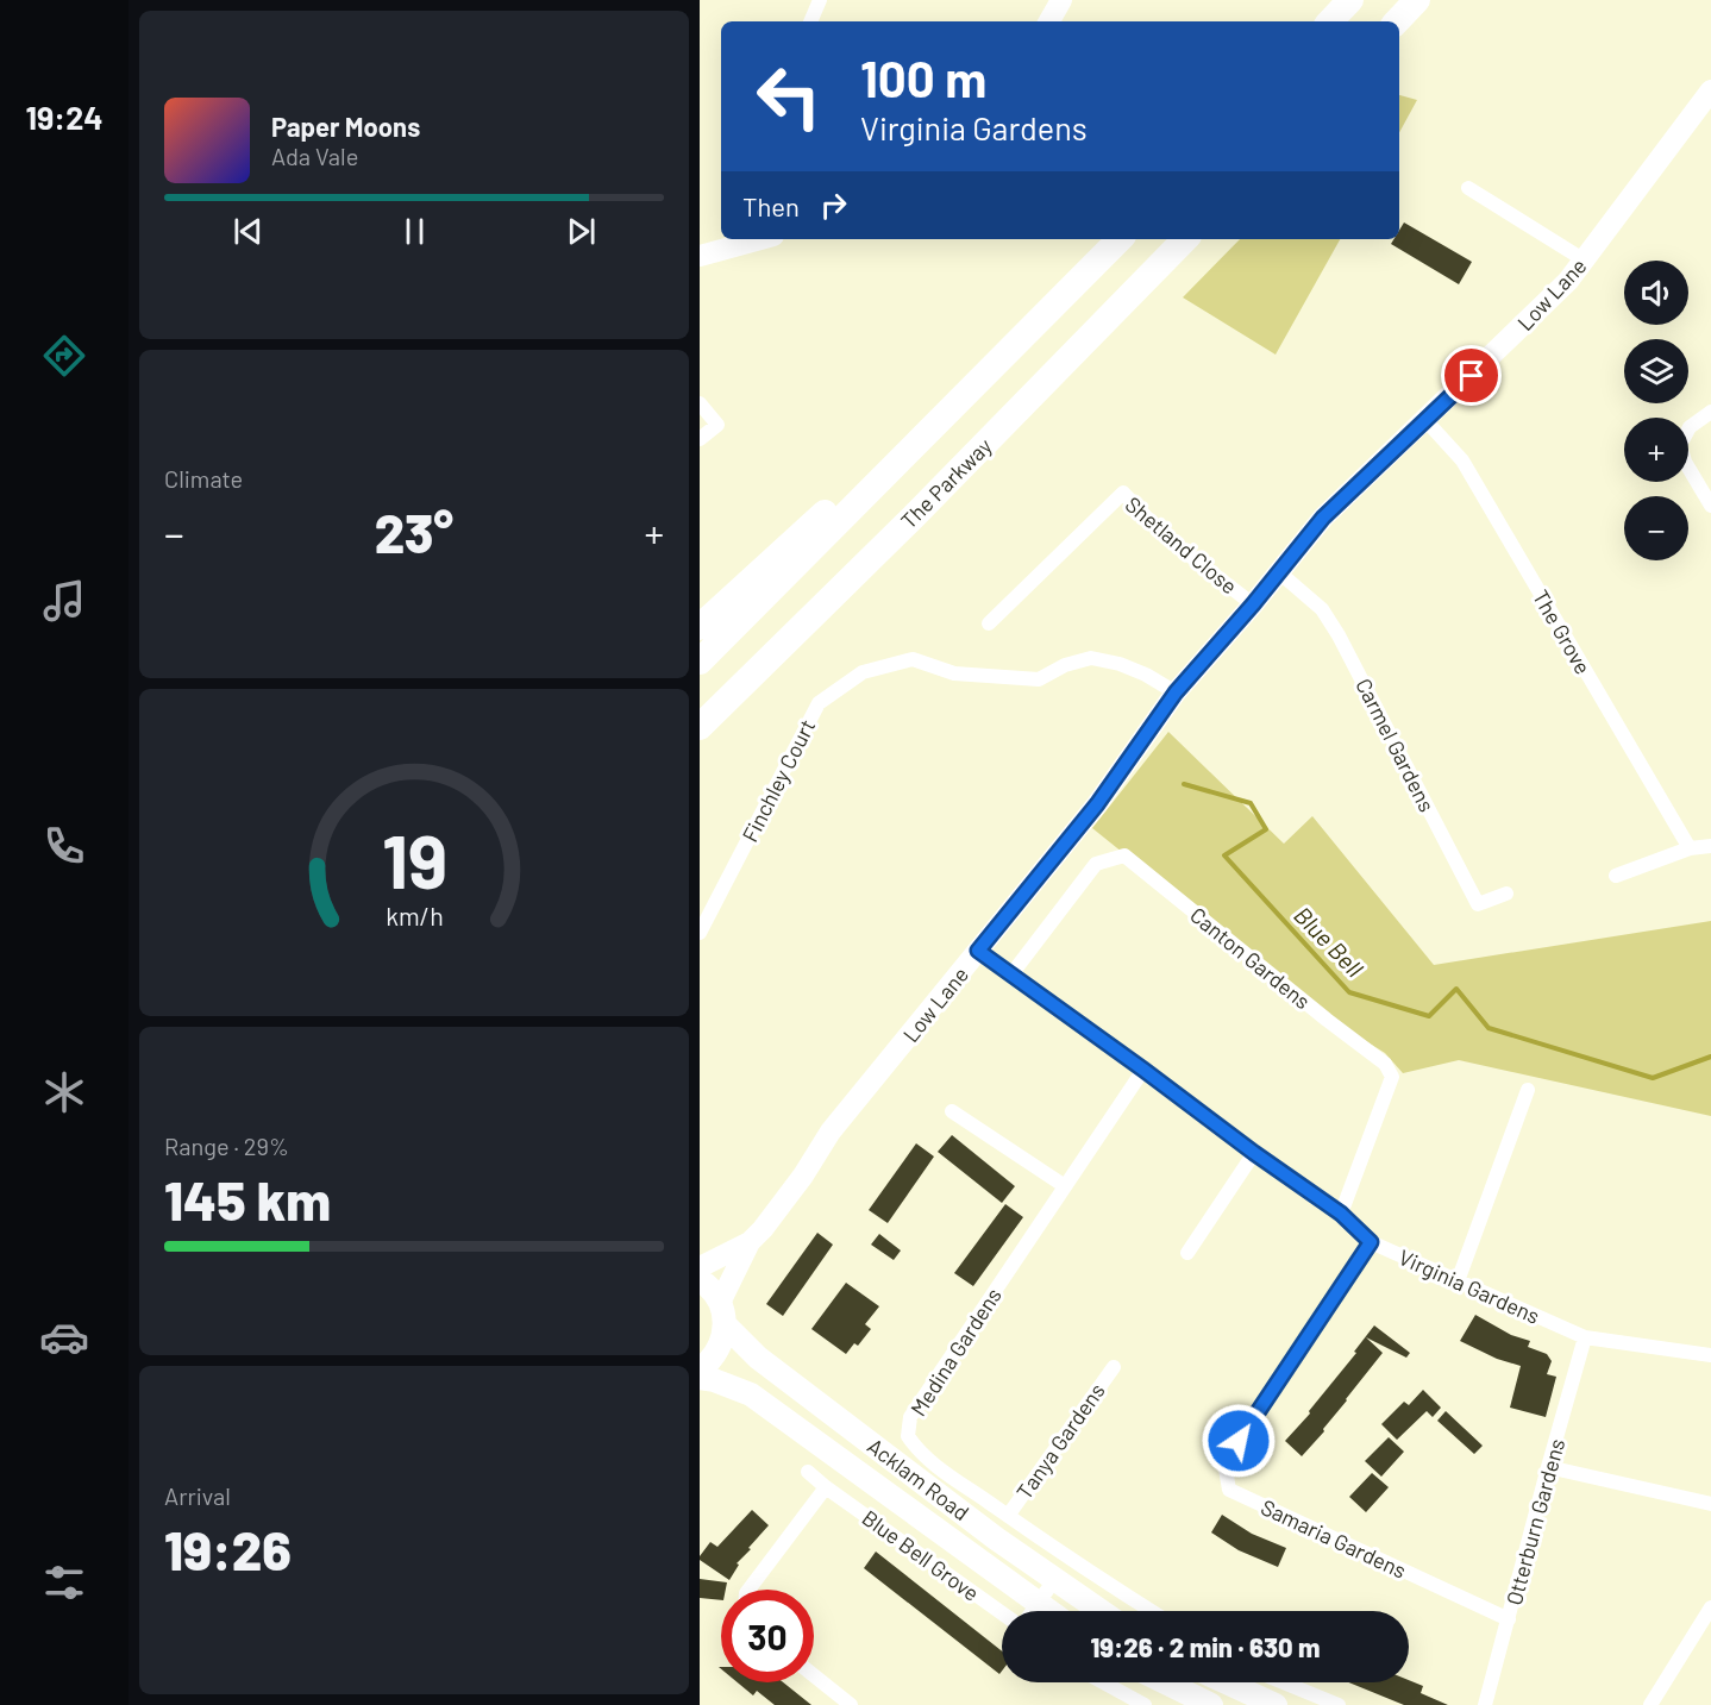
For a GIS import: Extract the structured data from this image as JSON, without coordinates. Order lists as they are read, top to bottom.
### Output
{
  "streets": {
    "highway": ["The Parkway"],
    "main road": ["Low Lane", "Acklam Road"],
    "street": [
      "Shetland Close",
      "The Grove",
      "Carmel Gardens",
      "Finchley Court",
      "Canton Gardens",
      "Virginia Gardens",
      "Medina Gardens",
      "Tanya Gardens",
      "Otterburn Gardens",
      "Samaria Gardens",
      "Blue Bell Grove"
    ]
  },
  "crossings": [
    ["Low Lane", "Shetland Close"],
    ["Low Lane", "The Grove"],
    ["Low Lane", "Carmel Gardens"],
    ["Low Lane", "Finchley Court"],
    ["Low Lane", "Virginia Gardens"],
    ["Low Lane", "Acklam Road"],
    ["Canton Gardens", "Virginia Gardens"],
    ["Virginia Gardens", "Medina Gardens"],
    ["Virginia Gardens", "Otterburn Gardens"],
    ["Virginia Gardens", "Samaria Gardens"],
    ["Medina Gardens", "Tanya Gardens"],
    ["Otterburn Gardens", "Samaria Gardens"]
  ],
  "water": ["Blue Bell"],
  "page": {
    "tabs": "19:24",
    "turn": ["100 m", "Virginia Gardens"],
    "song": ["Paper Moons", "Ada Vale"],
    "then": "Then",
    "map_buttons": ["+", "−"],
    "tile": [
      "Climate",
      ["Range · 29%", "145 km"],
      ["Arrival", "19:26"]
    ],
    "heat": ["−", "23°", "+"],
    "limit": "30",
    "trip": "19:26 · 2 min · 630 m",
    "gauge": ["19", "km/h"]
  }
}
